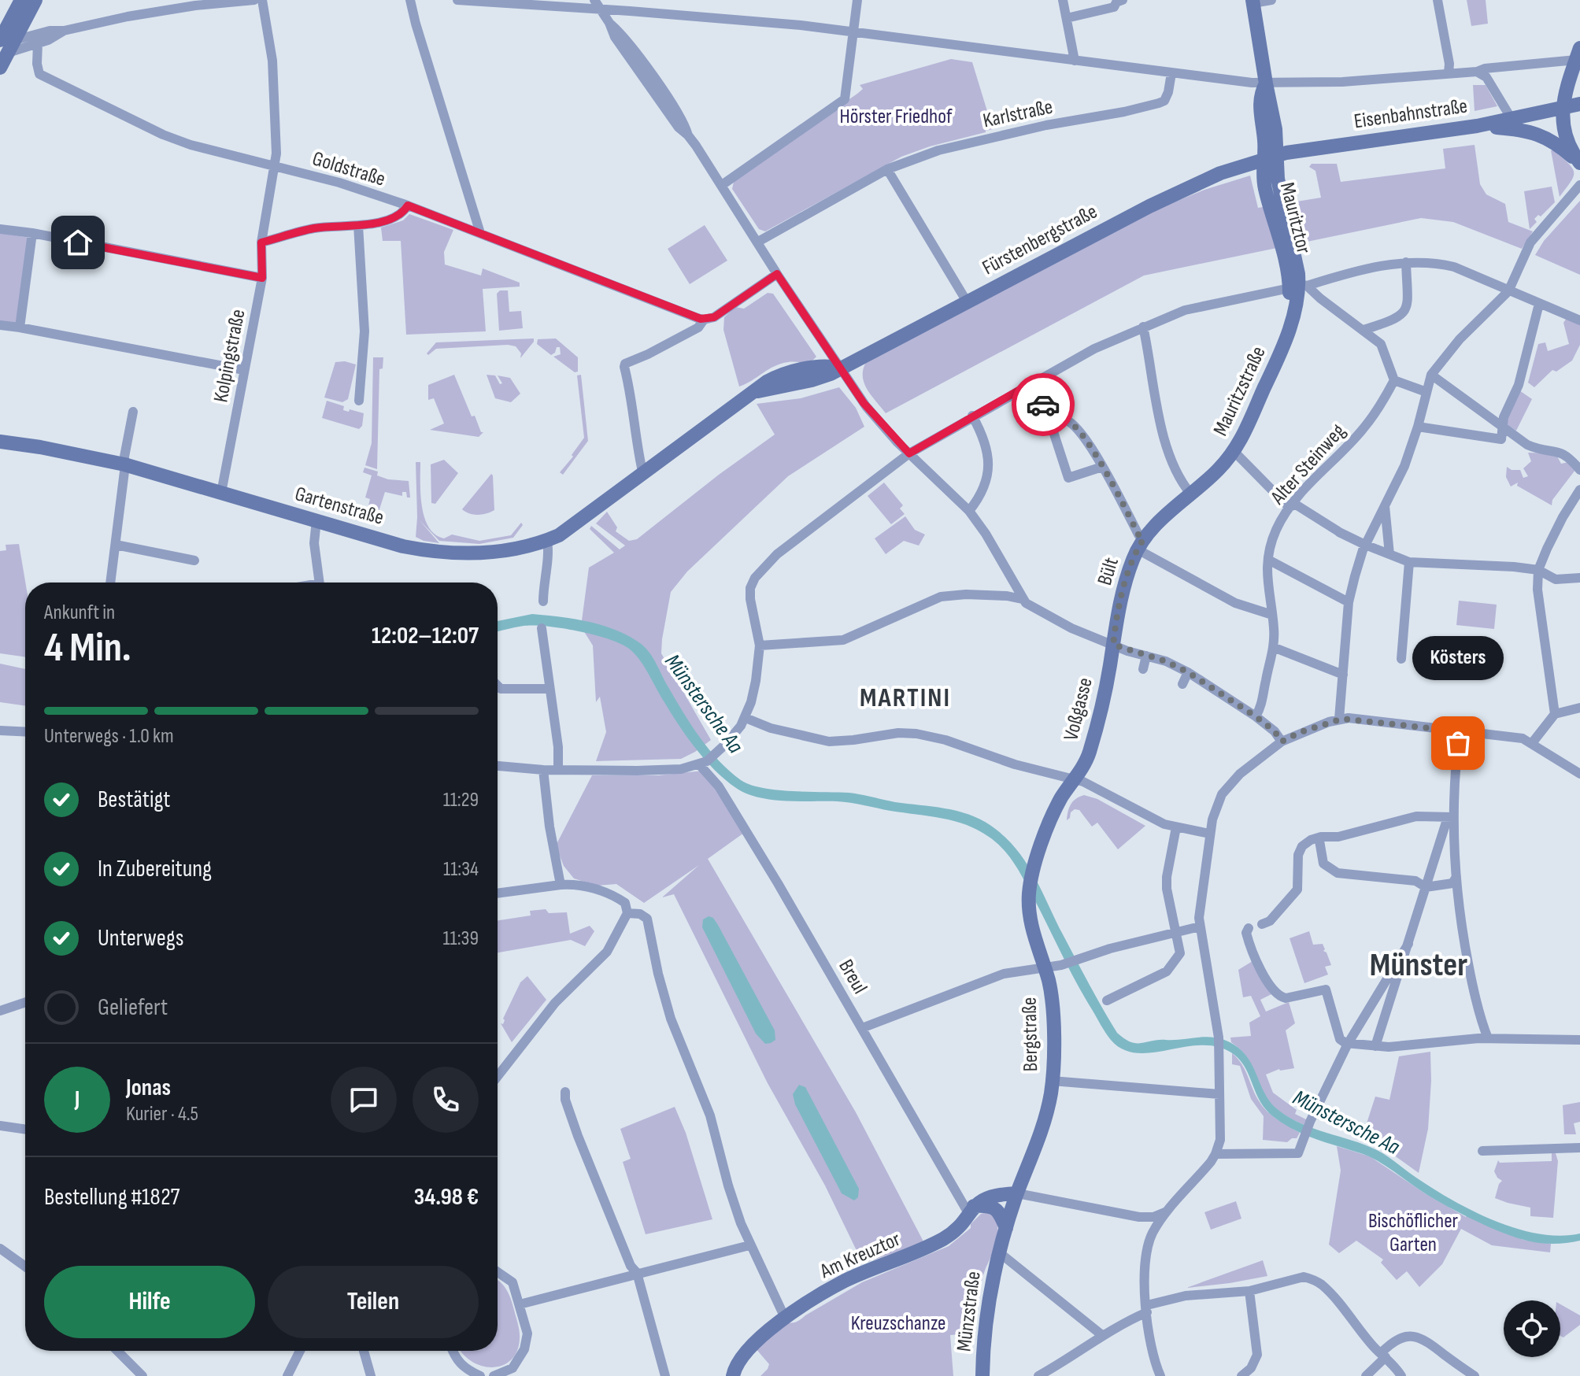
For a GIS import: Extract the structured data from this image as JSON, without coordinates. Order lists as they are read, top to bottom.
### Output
{
  "streets": {
    "main road": [
      "Eisenbahnstraße",
      "Mauritztor",
      "Fürstenbergstraße",
      "Mauritzstraße",
      "Gartenstraße",
      "Bült",
      "Voßgasse",
      "Bergstraße",
      "Am Kreuztor",
      "Münzstraße"
    ],
    "street": [
      "Karlstraße",
      "Goldstraße",
      "Kolpingstraße",
      "Alter Steinweg",
      "Breul"
    ]
  },
  "crossings": [
    ["Eisenbahnstraße", "Mauritztor"],
    ["Eisenbahnstraße", "Fürstenbergstraße"],
    ["Goldstraße", "Kolpingstraße"],
    ["Mauritztor", "Fürstenbergstraße"],
    ["Mauritztor", "Mauritzstraße"],
    ["Fürstenbergstraße", "Gartenstraße"],
    ["Kolpingstraße", "Gartenstraße"],
    ["Mauritzstraße", "Bült"],
    ["Bült", "Voßgasse"],
    ["Voßgasse", "Bergstraße"],
    ["Breul", "Am Kreuztor"],
    ["Bergstraße", "Am Kreuztor"],
    ["Bergstraße", "Münzstraße"]
  ],
  "districts": ["MARTINI", "Münster"],
  "water": ["Münstersche Aa"],
  "parks": ["Hörster Friedhof", "Bischöflicher Garten", "Kreuzschanze"],
  "places": ["Kösters"],
  "page": {
    "heading": ["4 Min.", "Ankunft in", "12:02–12:07"],
    "panel": [
      "Jonas",
      "Kurier · 4.5",
      "Bestellung #1827",
      "34.98 €"
    ],
    "bubble": "Kösters",
    "bar": "Unterwegs · 1.0 km",
    "list": [
      ["Bestätigt", "11:29"],
      ["In Zubereitung", "11:34"],
      ["Unterwegs", "11:39"],
      "Geliefert"
    ],
    "round": "J",
    "buttons": ["Hilfe", "Teilen"]
  }
}
